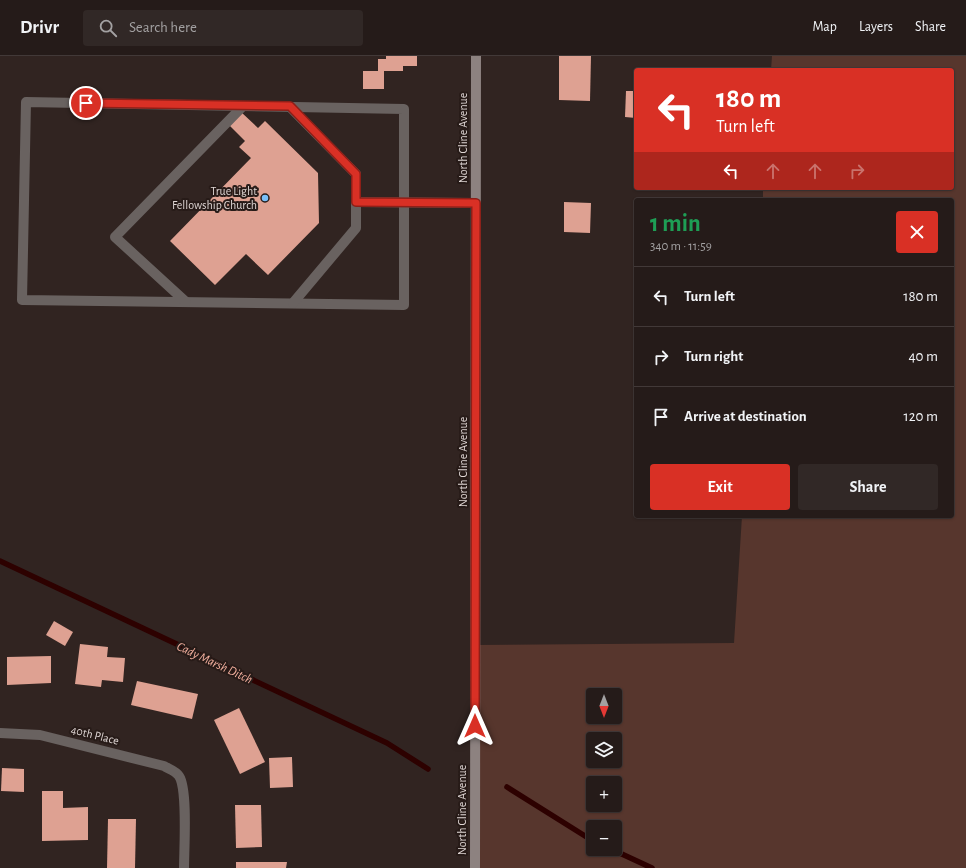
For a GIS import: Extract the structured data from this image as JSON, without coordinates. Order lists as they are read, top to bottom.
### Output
{
  "streets": {
    "street": ["North Cline Avenue", "40th Place"]
  },
  "water": ["Cady Marsh Ditch"],
  "places": ["True Light Fellowship Church"],
  "north": "bottom",
  "page": {
    "header": "Drivr",
    "search": "Search here",
    "nav": ["Map", "Layers", "Share"],
    "turn": ["180 m", "Turn left"],
    "heading": ["1 min", "340 m · 11:59"],
    "list": [
      {
        "name": "Turn left",
        "value": "180 m"
      },
      {
        "name": "Turn right",
        "value": "40 m"
      },
      {
        "name": "Arrive at destination",
        "value": "120 m"
      }
    ],
    "buttons": ["Exit", "Share"],
    "map_buttons": ["+", "−"]
  }
}
